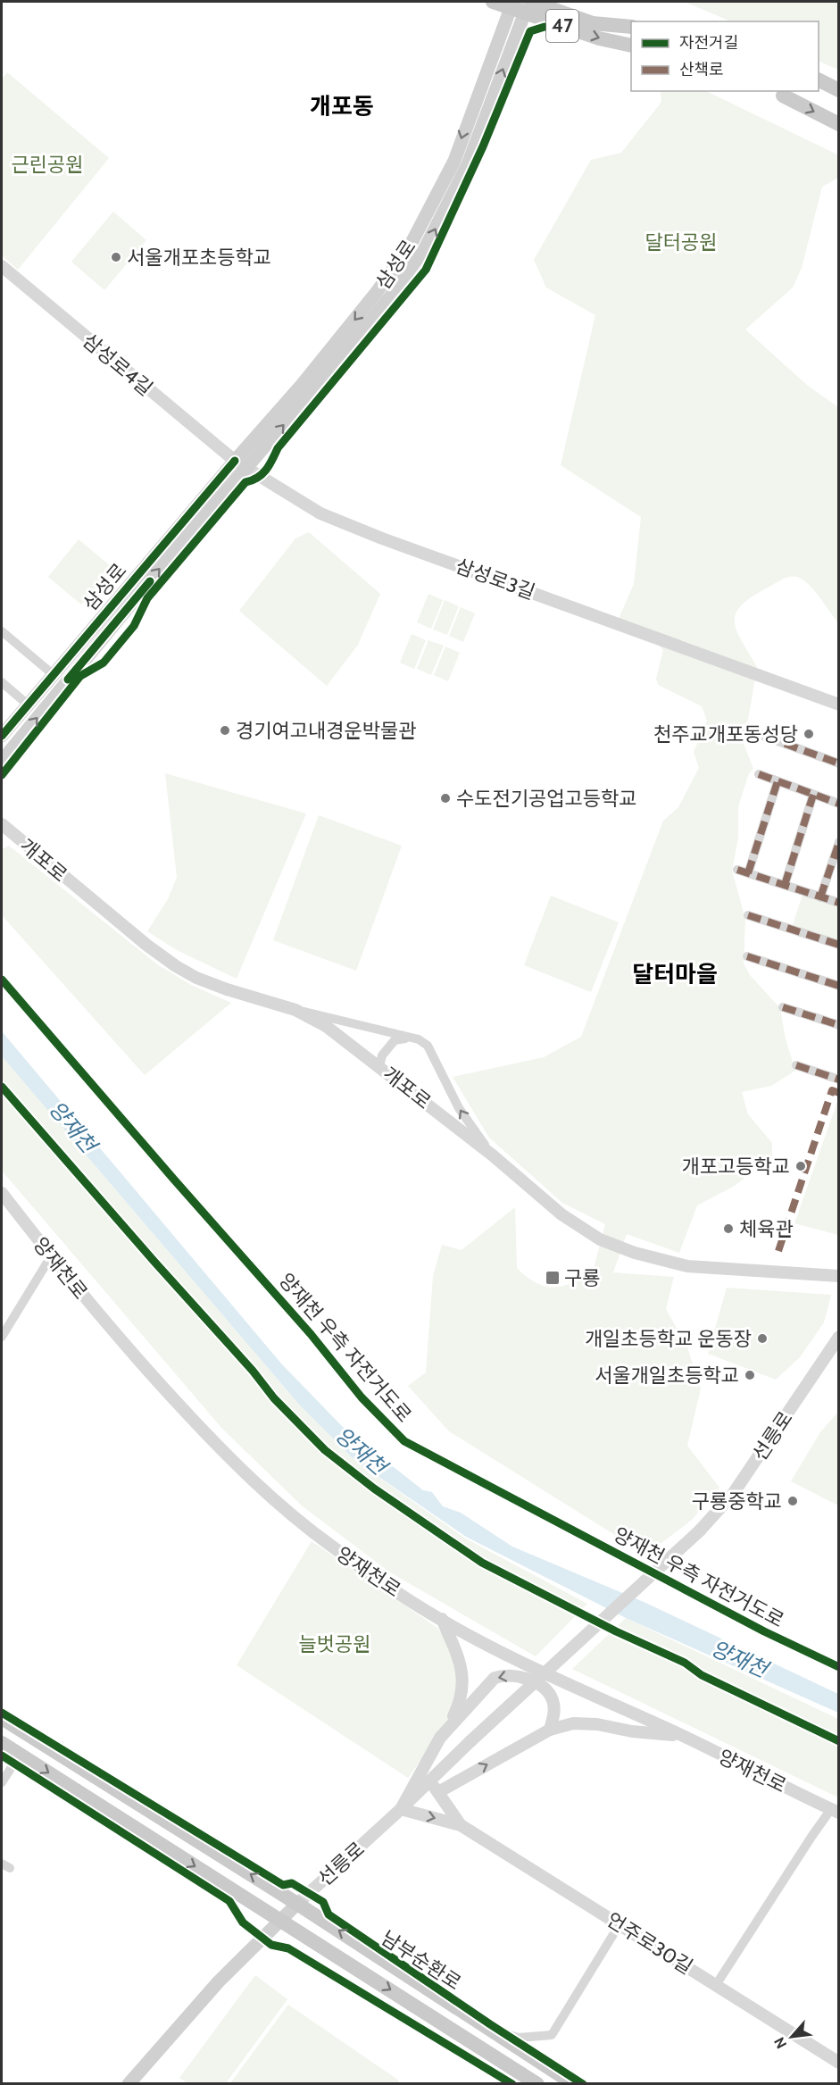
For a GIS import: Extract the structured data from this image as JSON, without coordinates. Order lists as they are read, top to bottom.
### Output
{
  "streets": {
    "main road": [
      "47",
      "삼성로",
      "선릉로",
      "남부순환로"
    ],
    "street": [
      "삼성로4길",
      "삼성로3길",
      "개포로",
      "양재천로",
      "언주로30길"
    ],
    "cycle path": ["양재천 우측 자전거도로"]
  },
  "crossings": [
    ["47", "삼성로"],
    ["삼성로", "삼성로4길"],
    ["삼성로", "삼성로3길"],
    ["삼성로4길", "삼성로3길"],
    ["선릉로", "남부순환로"]
  ],
  "districts": ["개포동", "달터마을"],
  "water": ["양재천"],
  "parks": ["근린공원", "달터공원", "늘벗공원"],
  "places": {
    "other": [
      "서울개포초등학교",
      "경기여고내경운박물관",
      "천주교개포동성당",
      "수도전기공업고등학교",
      "개포고등학교",
      "체육관",
      "개일초등학교 운동장",
      "서울개일초등학교",
      "구룡중학교"
    ],
    "transit": ["구룡"]
  },
  "legend": ["자전거길", "산책로"],
  "north": "bottom left"
}
